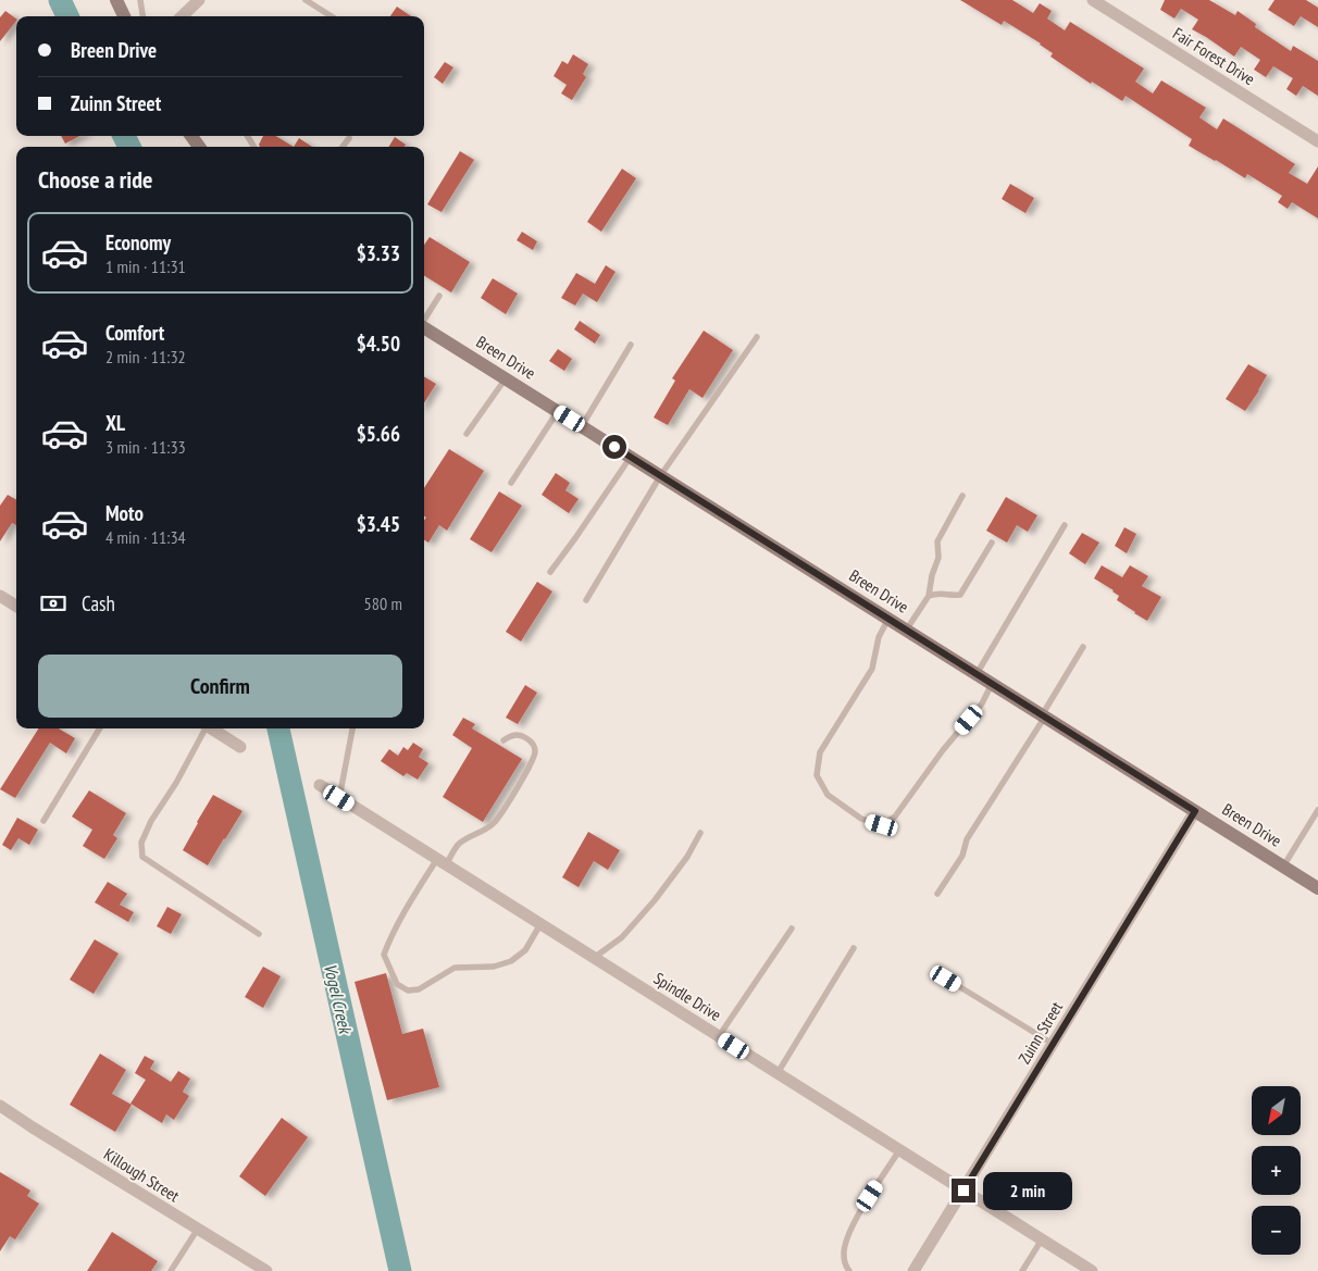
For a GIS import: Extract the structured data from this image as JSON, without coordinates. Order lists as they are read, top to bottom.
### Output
{
  "streets": {
    "street": [
      "Fair Forest Drive",
      "Breen Drive",
      "Spindle Drive",
      "Zuinn Street",
      "Killough Street"
    ]
  },
  "crossings": [
    ["Breen Drive", "Zuinn Street"],
    ["Spindle Drive", "Zuinn Street"]
  ],
  "water": ["Vogel Creek"],
  "north": "bottom left",
  "page": {
    "banner": ["Breen Drive", "Zuinn Street"],
    "heading": "Choose a ride",
    "list": [
      {
        "name": "Economy",
        "note": "1 min · 11:31",
        "value": "$3.33"
      },
      {
        "name": "Comfort",
        "note": "2 min · 11:32",
        "value": "$4.50"
      },
      {
        "name": "XL",
        "note": "3 min · 11:33",
        "value": "$5.66"
      },
      {
        "name": "Moto",
        "note": "4 min · 11:34",
        "value": "$3.45"
      }
    ],
    "pay": ["Cash", "580 m"],
    "buttons": "Confirm",
    "map_buttons": ["+", "−"],
    "bubble": "2 min"
  }
}
